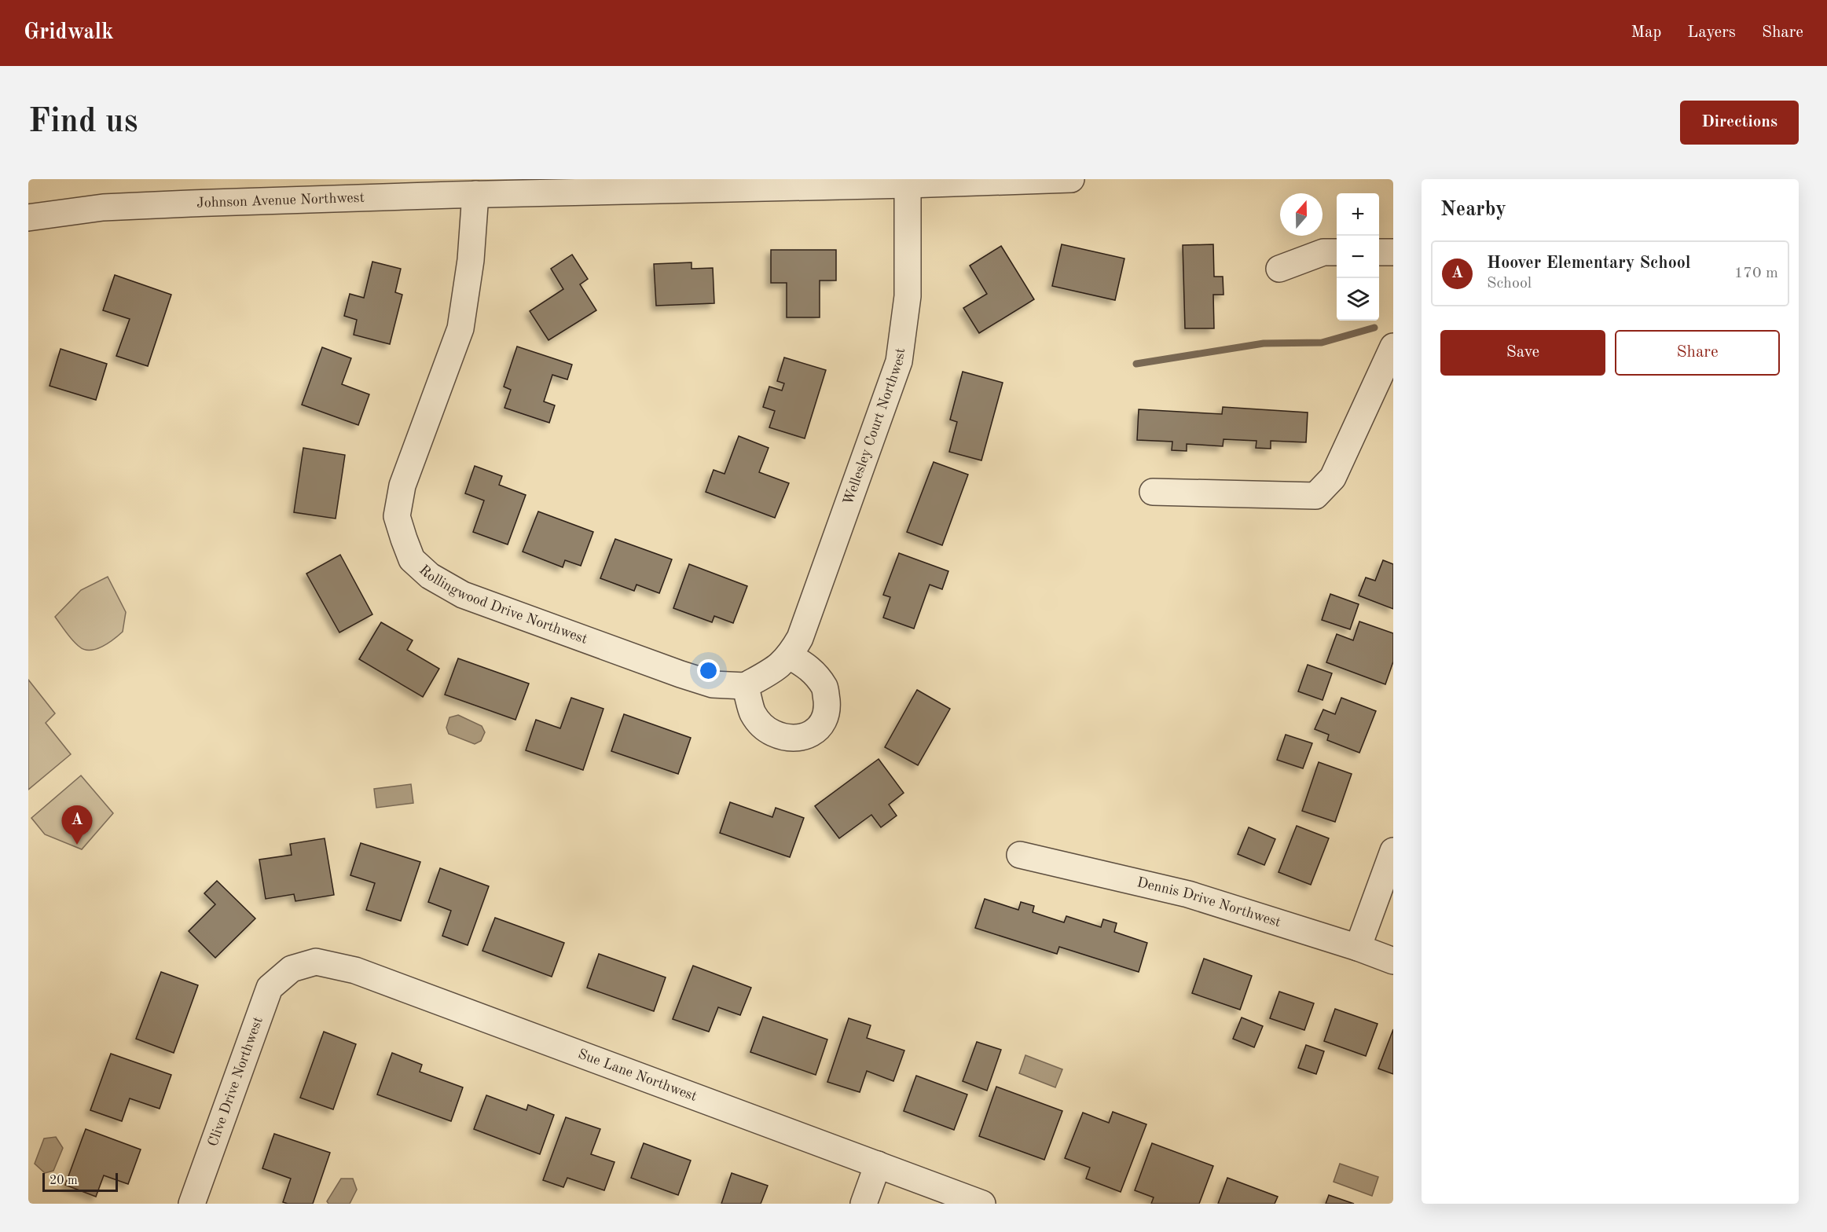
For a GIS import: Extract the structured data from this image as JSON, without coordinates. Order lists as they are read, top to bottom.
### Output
{
  "streets": {
    "street": [
      "Johnson Avenue Northwest",
      "Wellesley Court Northwest",
      "Rollingwood Drive Northwest",
      "Dennis Drive Northwest",
      "Sue Lane Northwest",
      "Clive Drive Northwest"
    ]
  },
  "crossings": [
    ["Johnson Avenue Northwest", "Wellesley Court Northwest"],
    ["Johnson Avenue Northwest", "Rollingwood Drive Northwest"],
    ["Wellesley Court Northwest", "Rollingwood Drive Northwest"],
    ["Sue Lane Northwest", "Clive Drive Northwest"]
  ],
  "scale_bar": "20 m",
  "north": "top",
  "page": {
    "header": "Gridwalk",
    "nav": ["Map", "Layers", "Share"],
    "buttons": [
      "Directions",
      ["Save", "Share"]
    ],
    "title": "Find us",
    "heading": "Nearby",
    "map_buttons": ["+", "−"],
    "list": [
      {
        "mark": "A",
        "name": "Hoover Elementary School",
        "note": "School",
        "value": "170 m"
      }
    ],
    "pins": "A",
    "scale": "20 m"
  }
}
